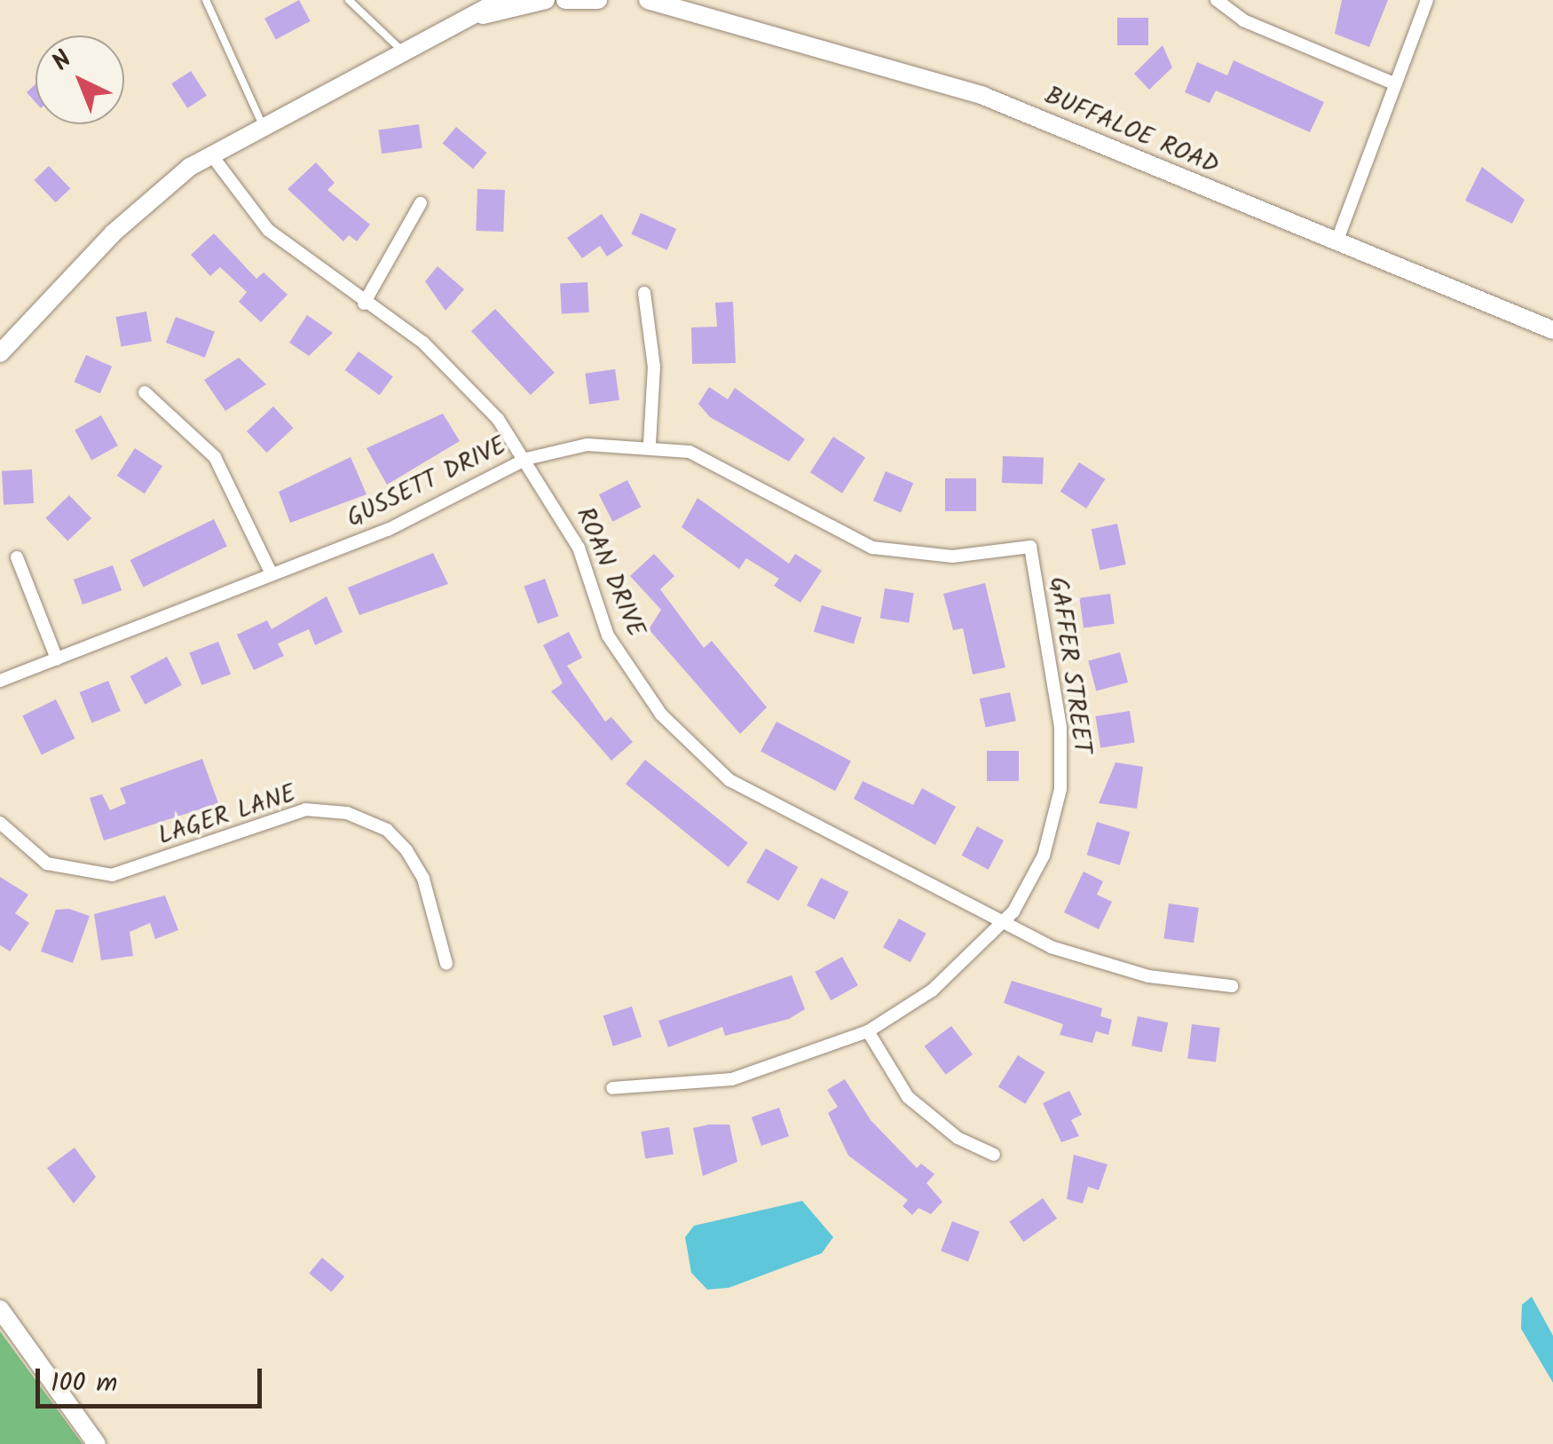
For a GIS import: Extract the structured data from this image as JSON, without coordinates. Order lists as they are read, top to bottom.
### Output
{
  "streets": {
    "street": [
      "BUFFALOE ROAD",
      "GUSSETT DRIVE",
      "ROAN DRIVE",
      "GAFFER STREET",
      "LAGER LANE"
    ]
  },
  "crossings": [
    ["GUSSETT DRIVE", "ROAN DRIVE"],
    ["GUSSETT DRIVE", "GAFFER STREET"],
    ["ROAN DRIVE", "GAFFER STREET"]
  ],
  "scale_bar": "100 m",
  "north": "top left"
}
